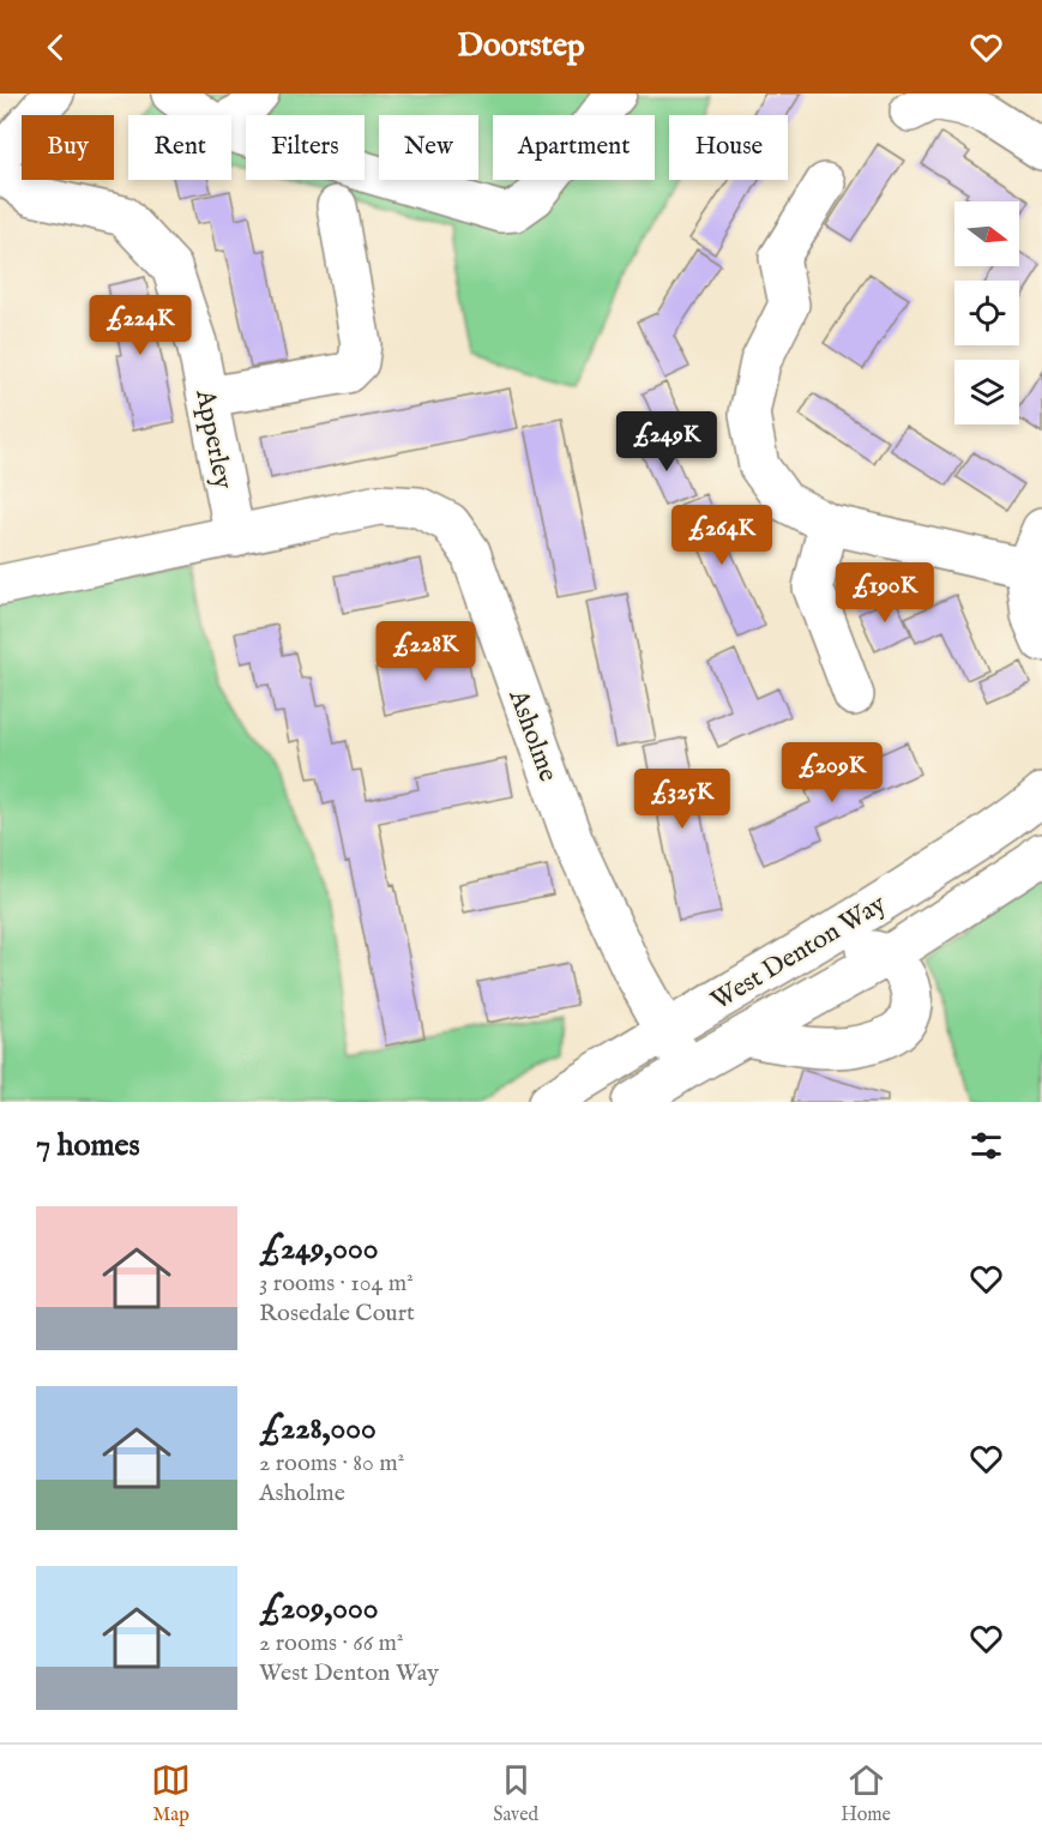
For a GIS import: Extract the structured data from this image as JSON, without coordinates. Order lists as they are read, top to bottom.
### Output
{
  "streets": {
    "street": ["Apperley", "Asholme", "West Denton Way"]
  },
  "crossings": [
    ["Apperley", "Asholme"],
    ["Asholme", "West Denton Way"]
  ],
  "north": "right",
  "page": {
    "header": "Doorstep",
    "chip": [
      "Buy",
      "Rent",
      "Filters",
      "New",
      "Apartment",
      "House"
    ],
    "price": [
      "£224K",
      "£249K",
      "£264K",
      "£190K",
      "£228K",
      "£209K",
      "£325K"
    ],
    "heading": "7 homes",
    "list": [
      {
        "name": "£249,000",
        "note": "3 rooms · 104 m² · Rosedale Court"
      },
      {
        "name": "£228,000",
        "note": "2 rooms · 80 m² · Asholme"
      },
      {
        "name": "£209,000",
        "note": "2 rooms · 66 m² · West Denton Way"
      }
    ],
    "tabs": ["Map", "Saved", "Home"]
  }
}
